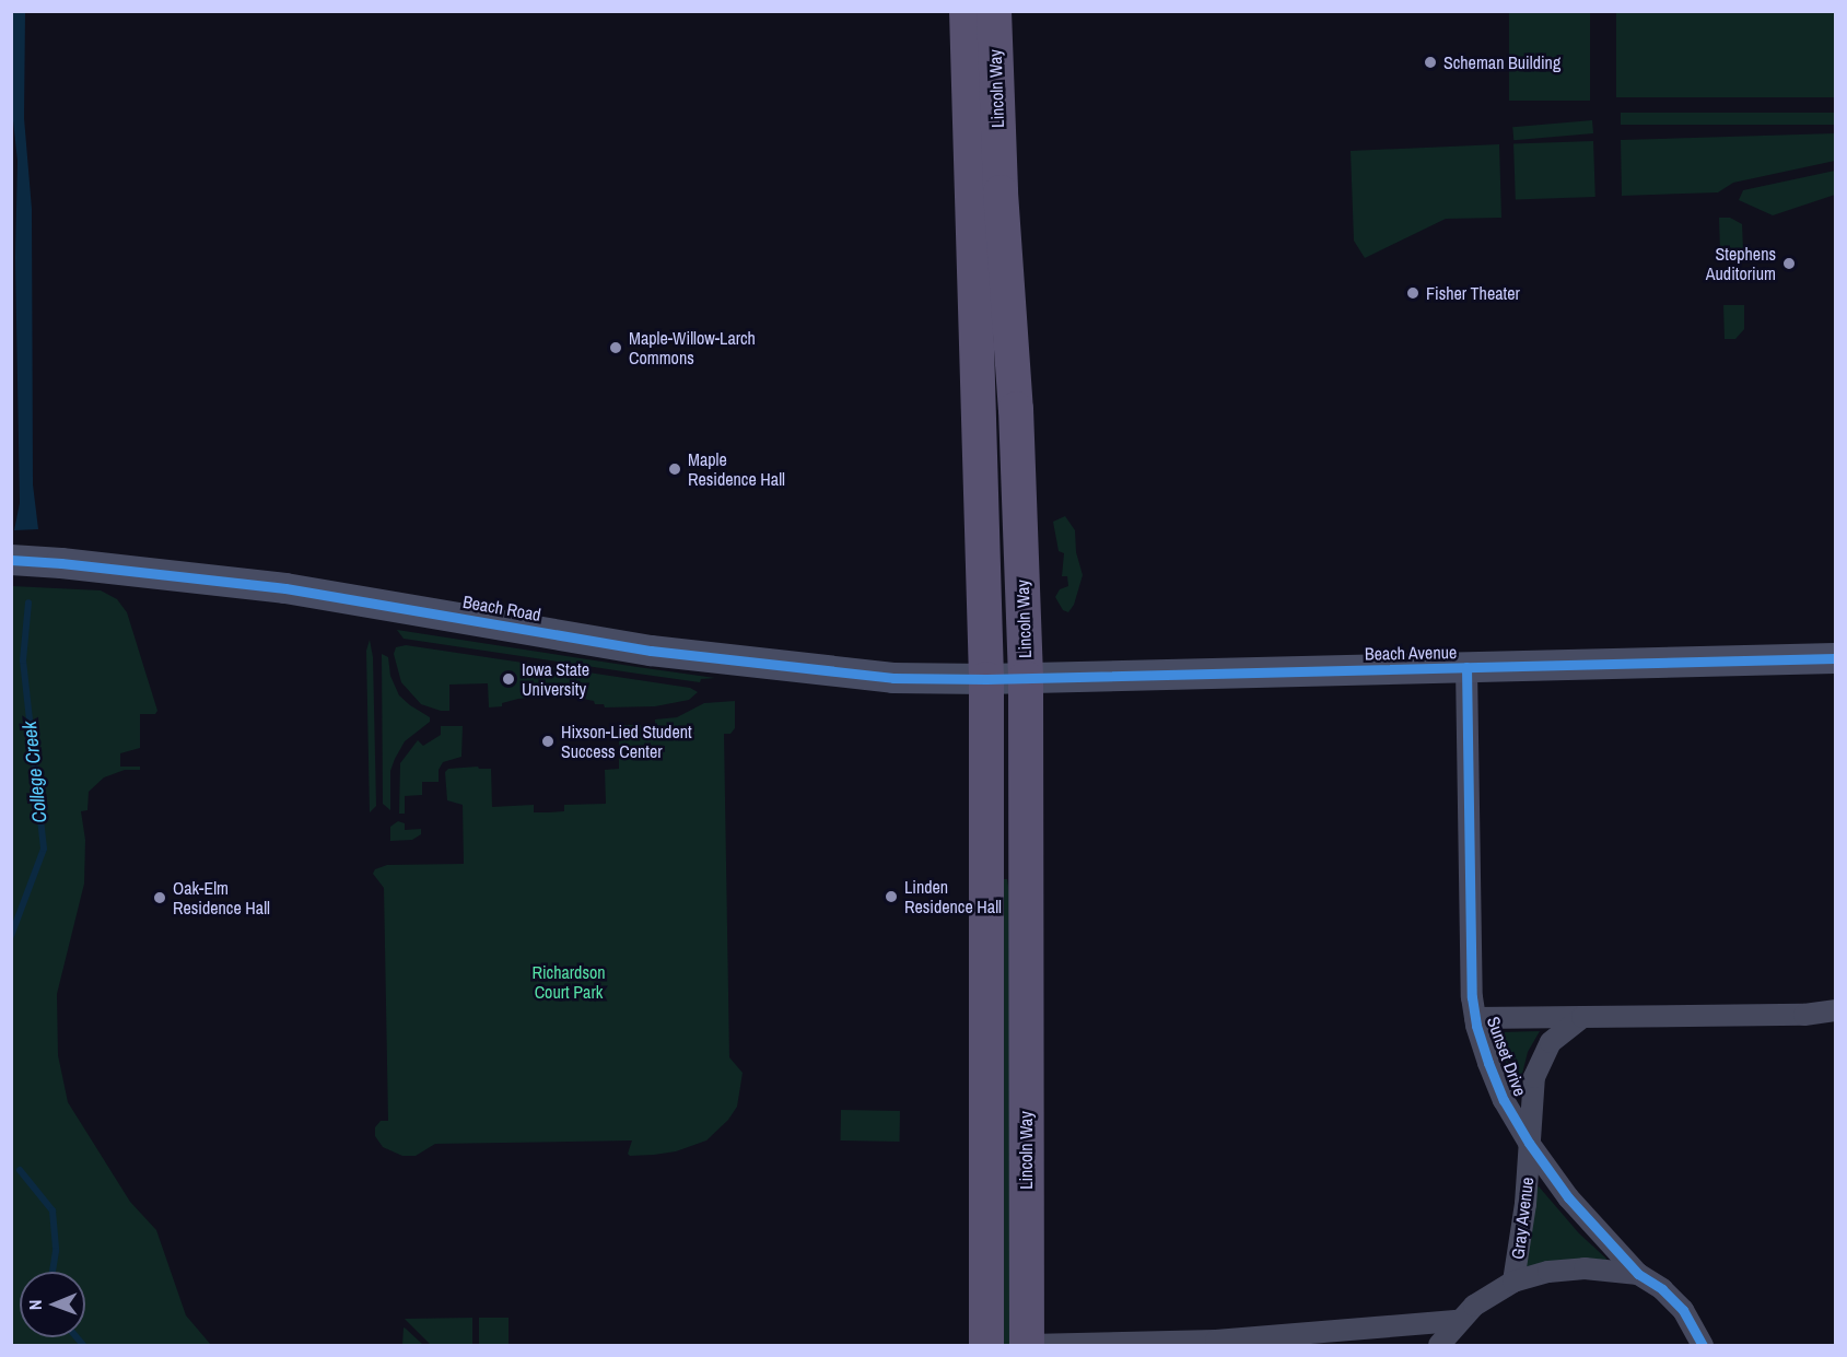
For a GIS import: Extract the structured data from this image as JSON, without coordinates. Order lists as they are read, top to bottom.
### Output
{
  "streets": {
    "main road": ["Lincoln Way"],
    "street": [
      "Beach Road",
      "Beach Avenue",
      "Sunset Drive",
      "Gray Avenue"
    ]
  },
  "crossings": [
    ["Lincoln Way", "Beach Road"],
    ["Lincoln Way", "Beach Avenue"],
    ["Beach Road", "Beach Avenue"],
    ["Beach Avenue", "Sunset Drive"],
    ["Sunset Drive", "Gray Avenue"]
  ],
  "water": ["College Creek"],
  "parks": ["Richardson Court Park"],
  "places": [
    "Scheman Building",
    "Stephens Auditorium",
    "Fisher Theater",
    "Maple-Willow-Larch Commons",
    "Maple Residence Hall",
    "Iowa State University",
    "Hixson-Lied Student Success Center",
    "Linden Residence Hall",
    "Oak-Elm Residence Hall"
  ],
  "north": "left"
}
